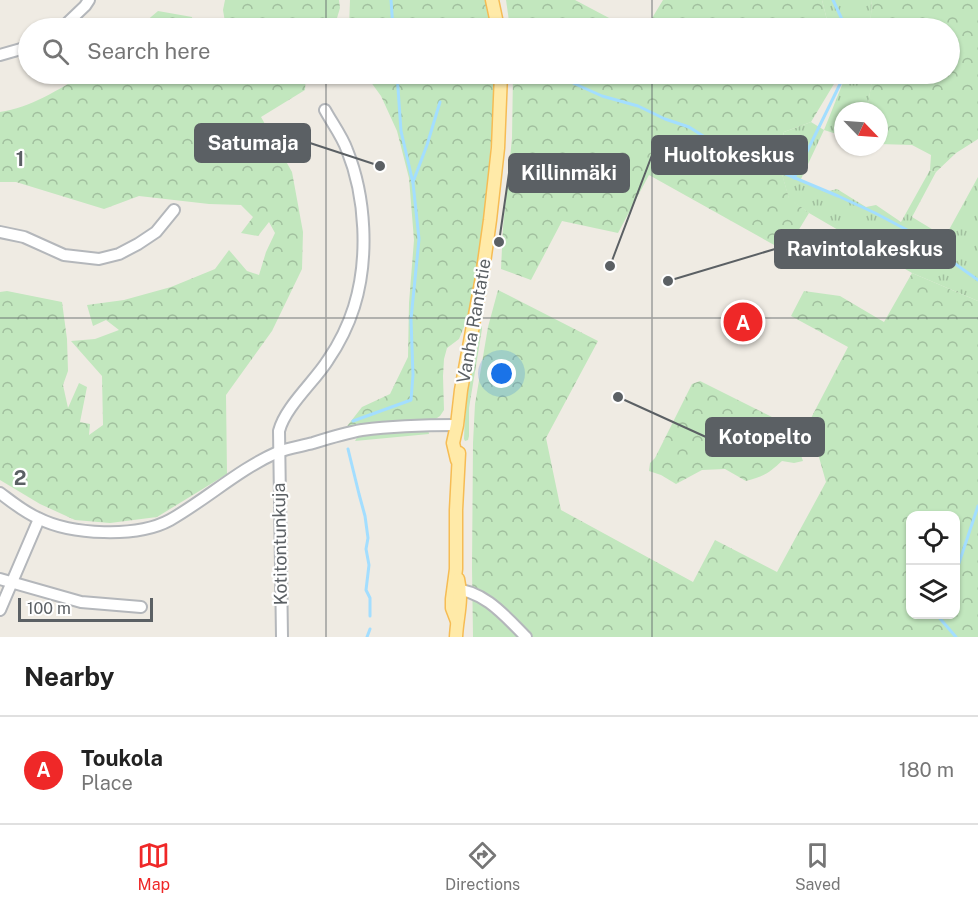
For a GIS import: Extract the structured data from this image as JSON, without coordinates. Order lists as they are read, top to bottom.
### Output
{
  "streets": {
    "main road": ["Vanha Rantatie"],
    "street": ["Kotitontunkuja"]
  },
  "places": [
    "Satumaja",
    "Killinmäki",
    "Huoltokeskus",
    "Ravintolakeskus",
    "Kotopelto"
  ],
  "scale_bar": "100 m",
  "north": "bottom right",
  "page": {
    "search": "Search here",
    "pins": "A",
    "scale": "100 m",
    "heading": "Nearby",
    "list": [
      {
        "mark": "A",
        "name": "Toukola",
        "note": "Place",
        "value": "180 m"
      }
    ],
    "nav": ["Map", "Directions", "Saved"]
  },
  "grid": {
    "rows": ["1", "2"]
  }
}
